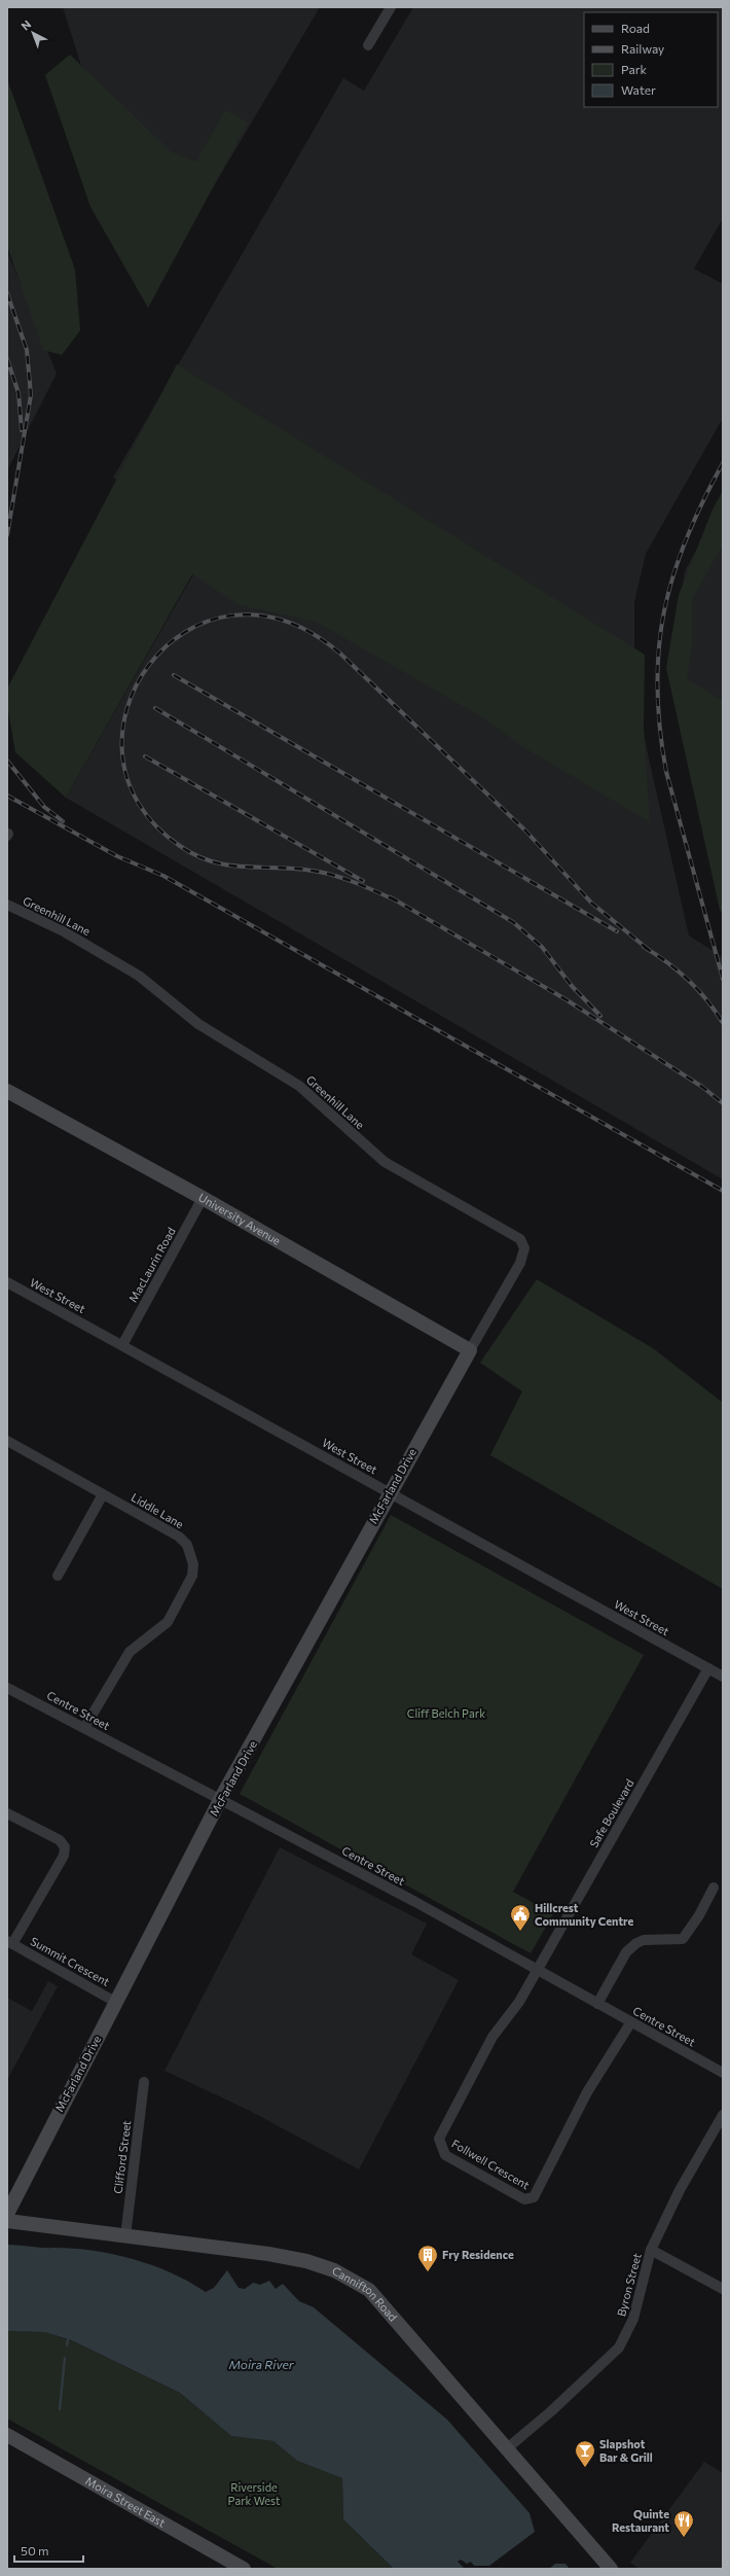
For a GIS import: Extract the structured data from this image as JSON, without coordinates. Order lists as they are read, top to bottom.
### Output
{
  "streets": {
    "street": [
      "Greenhill Lane",
      "University Avenue",
      "MacLaurin Road",
      "West Street",
      "McFarland Drive",
      "Liddle Lane",
      "Centre Street",
      "Safe Boulevard",
      "Summit Crescent",
      "Clifford Street",
      "Follwell Crescent",
      "Byron Street",
      "Cannifton Road",
      "Moira Street East"
    ]
  },
  "crossings": [
    ["Greenhill Lane", "University Avenue"],
    ["Greenhill Lane", "McFarland Drive"],
    ["University Avenue", "MacLaurin Road"],
    ["University Avenue", "McFarland Drive"],
    ["MacLaurin Road", "West Street"],
    ["West Street", "McFarland Drive"],
    ["West Street", "Safe Boulevard"],
    ["McFarland Drive", "Centre Street"],
    ["McFarland Drive", "Summit Crescent"],
    ["Liddle Lane", "Centre Street"],
    ["Centre Street", "Safe Boulevard"],
    ["Centre Street", "Follwell Crescent"],
    ["Safe Boulevard", "Follwell Crescent"],
    ["Clifford Street", "Cannifton Road"],
    ["Byron Street", "Cannifton Road"]
  ],
  "water": ["Moira River"],
  "parks": ["Cliff Belch Park", "Riverside Park West"],
  "places": {
    "public building": ["Hillcrest Community Centre"],
    "building": ["Fry Residence"],
    "bar": ["Slapshot Bar & Grill"],
    "restaurant": ["Quinte Restaurant"]
  },
  "legend": [
    "Road",
    "Railway",
    "Park",
    "Water"
  ],
  "scale_bar": "50 m",
  "north": "top left"
}
